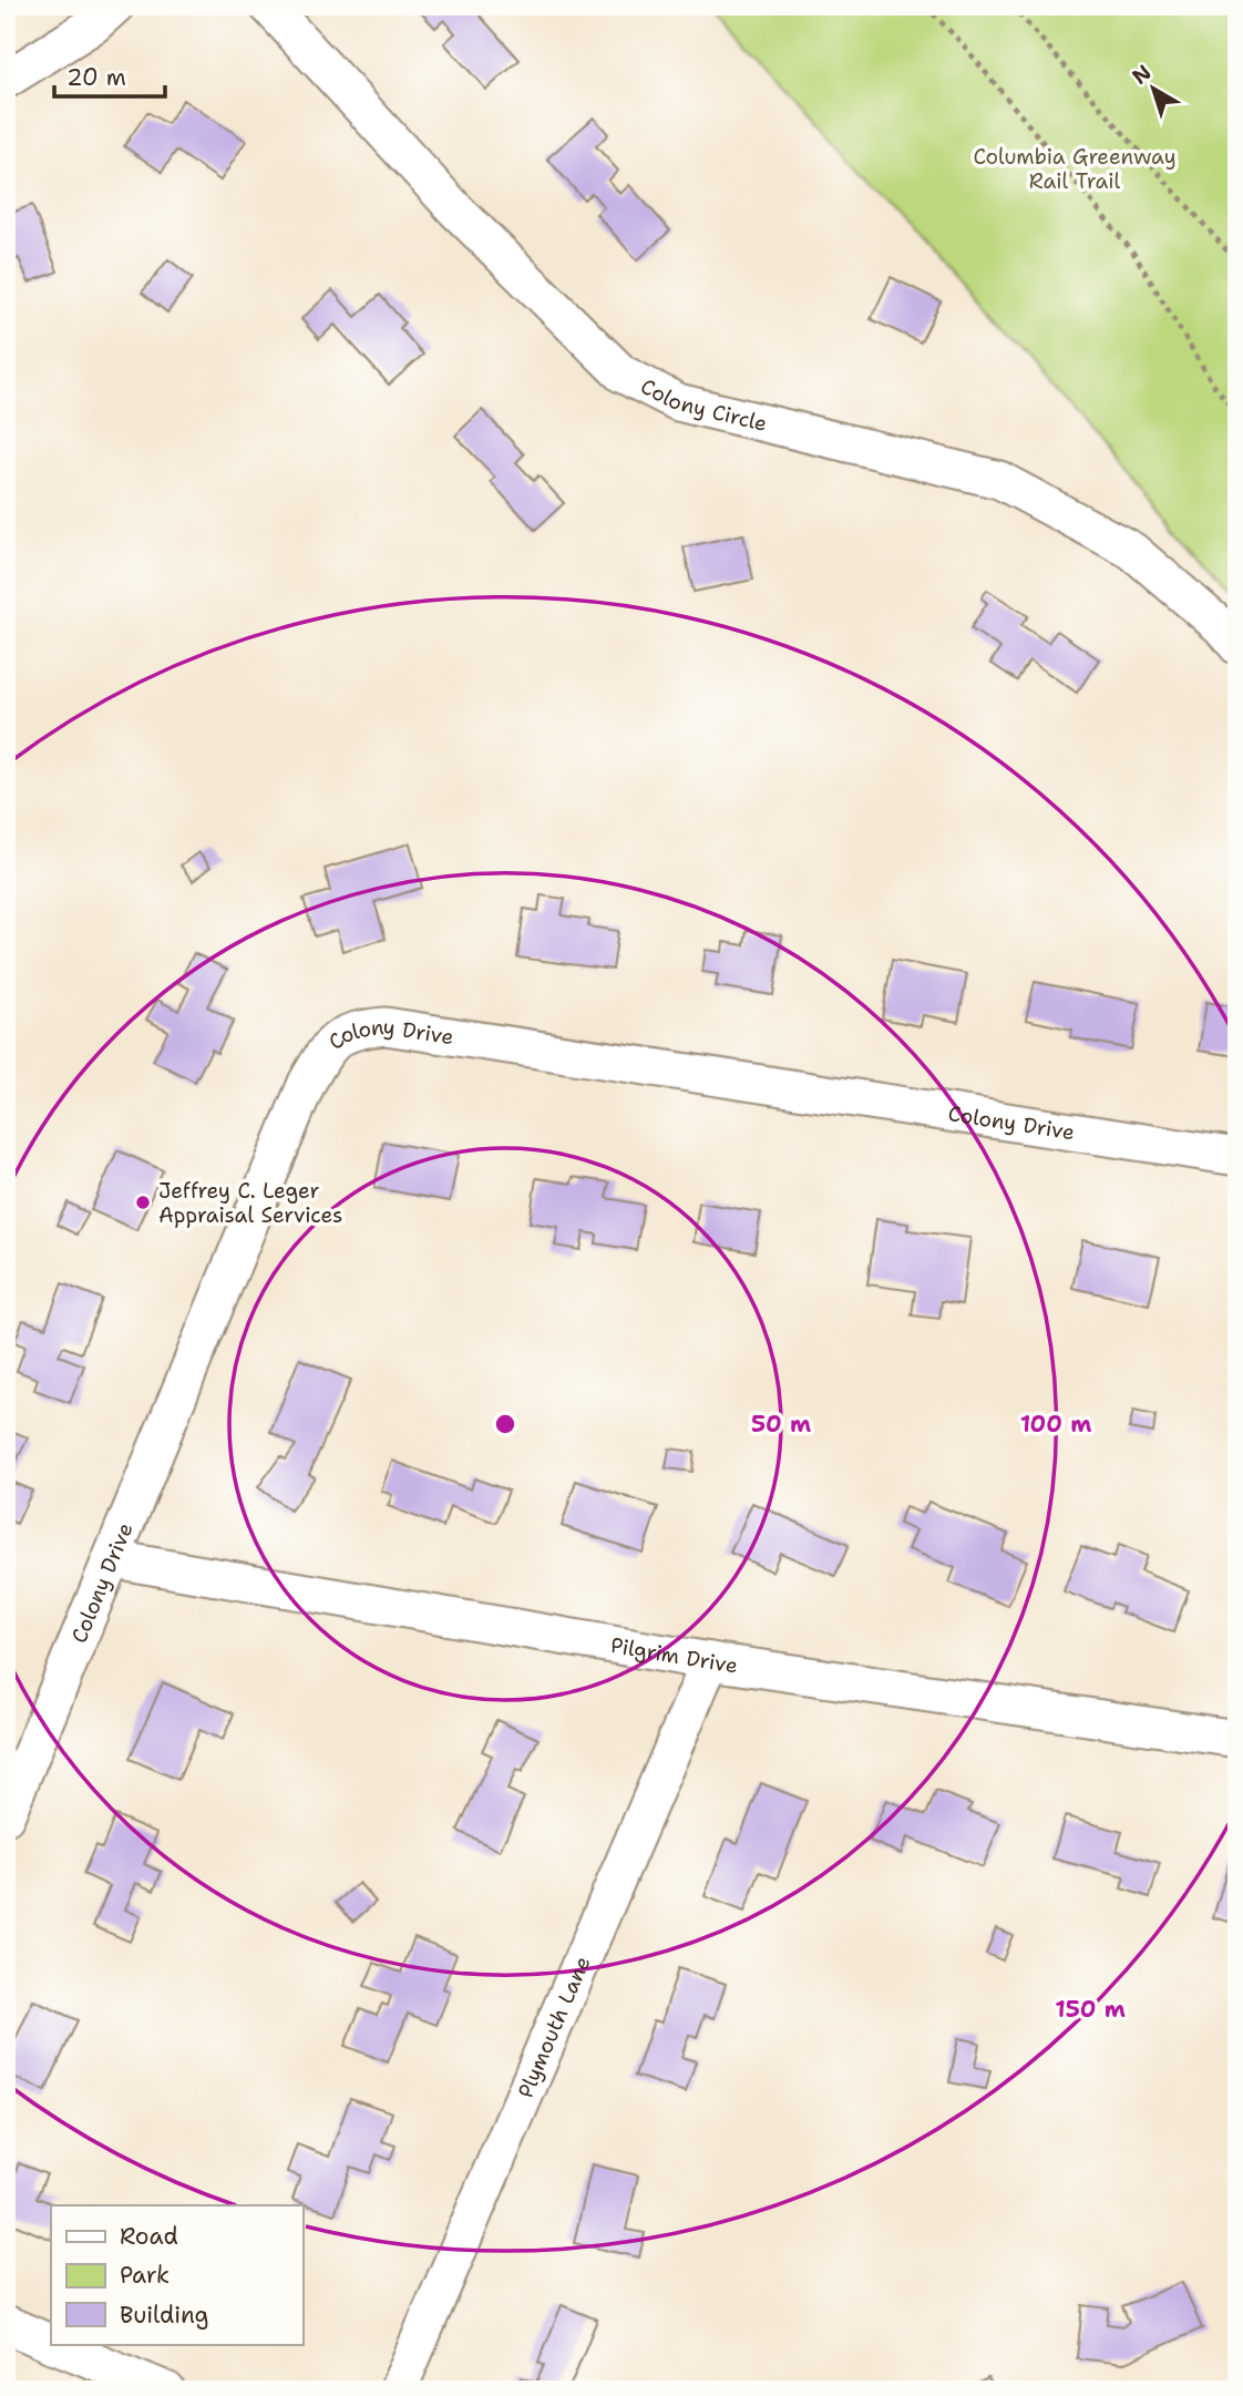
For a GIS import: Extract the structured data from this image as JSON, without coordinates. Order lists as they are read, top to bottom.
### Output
{
  "streets": {
    "street": [
      "Colony Circle",
      "Colony Drive",
      "Pilgrim Drive",
      "Plymouth Lane"
    ]
  },
  "crossings": [
    ["Colony Drive", "Pilgrim Drive"],
    ["Pilgrim Drive", "Plymouth Lane"]
  ],
  "parks": ["Columbia Greenway Rail Trail"],
  "places": ["Jeffrey C. Leger Appraisal Services"],
  "legend": ["Road", "Park", "Building"],
  "scale_bar": "20 m",
  "north": "top left",
  "rings": ["50 m", "100 m", "150 m"]
}
